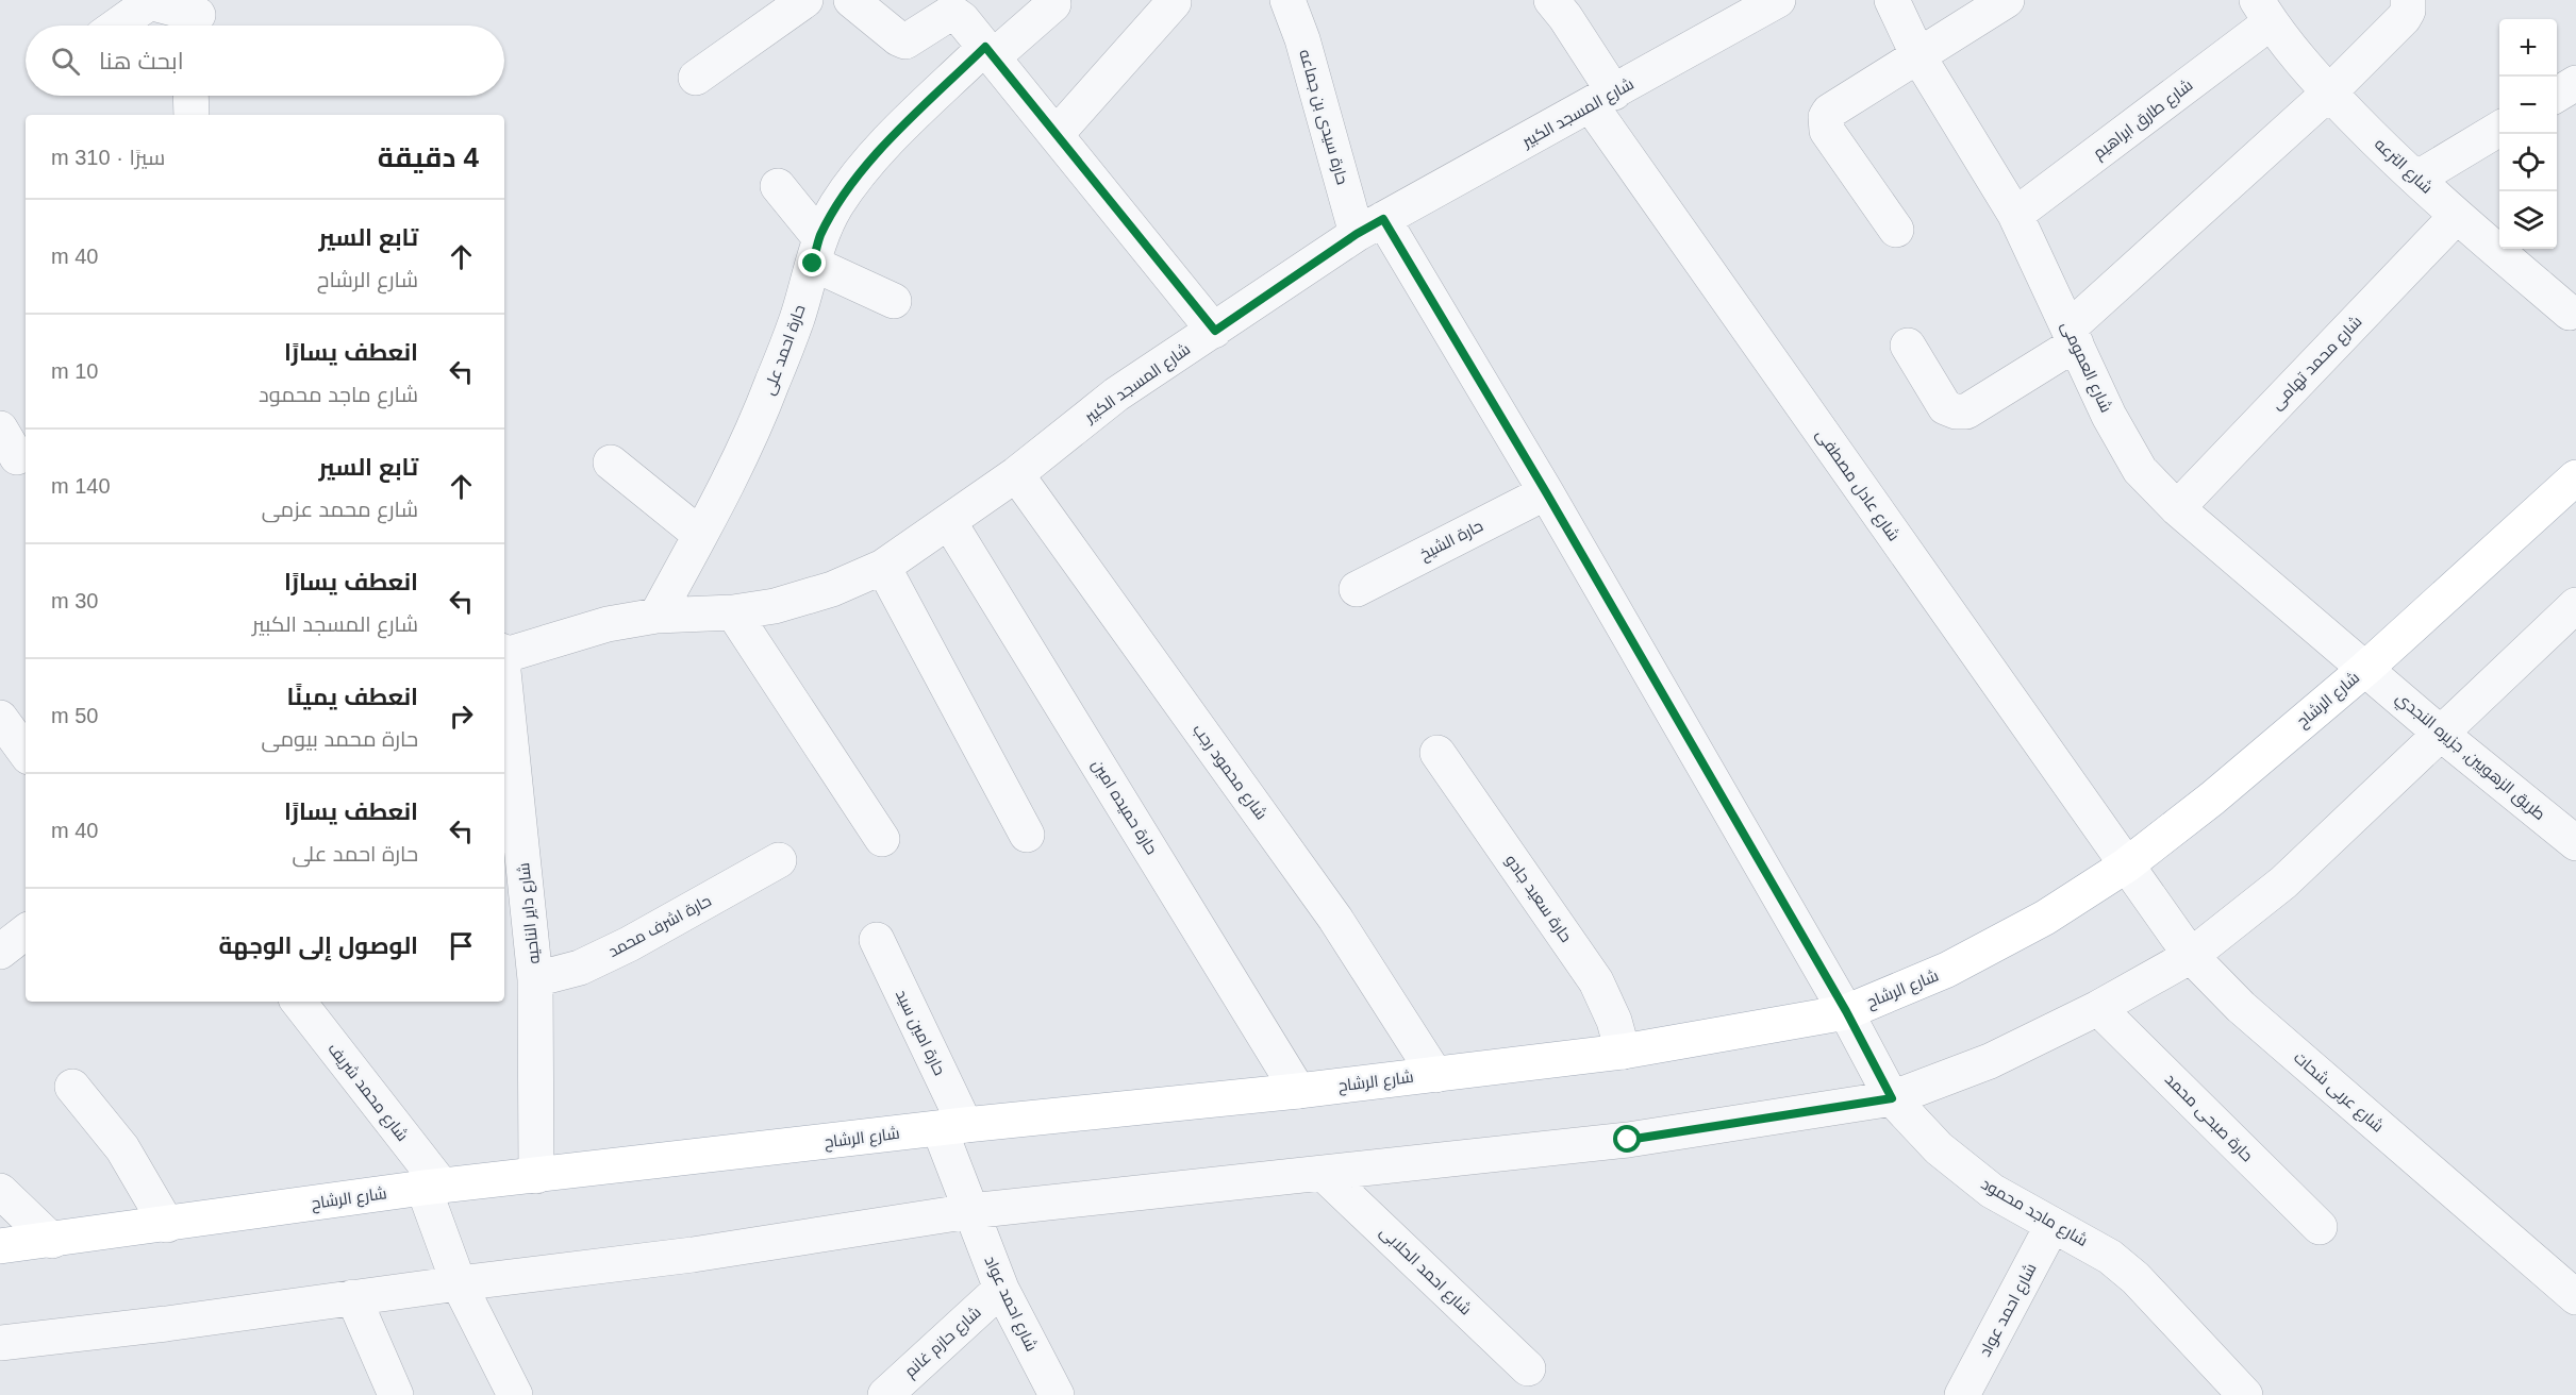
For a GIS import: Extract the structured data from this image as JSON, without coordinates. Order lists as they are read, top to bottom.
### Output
{
  "streets": {
    "main road": ["شارع الرشاح"],
    "street": [
      "شارع المسجد الكبير",
      "حارة سيدى بن جماعه",
      "شارع طارق ابراهيم",
      "شارع الترعه",
      "حارة احمد على",
      "شارع محمد تهامى",
      "شارع العمومى",
      "شارع عادل مصطفى",
      "حارة الشيخ",
      "طريق الزهويين, جزيره النجدي",
      "شارع محمود رجب",
      "حارة حميده امين",
      "حارة سعيد جادو",
      "شارع داير الناحيه",
      "حارة اشرف محمد",
      "حارة امين سيد",
      "شارع محمد شريف",
      "شارع عربى شحات",
      "حارة صبحى محمد",
      "شارع ماجد محمود",
      "شارع احمد الحلابى",
      "شارع احمد عواد",
      "شارع حازم غانم"
    ]
  },
  "crossings": [
    ["شارع المسجد الكبير", "حارة سيدى بن جماعه"],
    ["شارع المسجد الكبير", "حارة احمد على"],
    ["شارع المسجد الكبير", "شارع عادل مصطفى"],
    ["شارع المسجد الكبير", "شارع محمود رجب"],
    ["شارع المسجد الكبير", "حارة حميده امين"],
    ["حارة سيدى بن جماعه", "حارة الشيخ"],
    ["حارة سيدى بن جماعه", "شارع ماجد محمود"],
    ["شارع طارق ابراهيم", "شارع الترعه"],
    ["شارع طارق ابراهيم", "شارع العمومى"],
    ["شارع الترعه", "شارع محمد تهامى"],
    ["شارع محمد تهامى", "شارع العمومى"],
    ["شارع العمومى", "شارع الرشاح"],
    ["شارع العمومى", "طريق الزهويين, جزيره النجدي"],
    ["شارع عادل مصطفى", "شارع الرشاح"],
    ["شارع عادل مصطفى", "شارع عربى شحات"],
    ["حارة الشيخ", "شارع ماجد محمود"],
    ["شارع الرشاح", "طريق الزهويين, جزيره النجدي"],
    ["شارع الرشاح", "شارع محمود رجب"],
    ["شارع الرشاح", "حارة حميده امين"],
    ["شارع الرشاح", "حارة سعيد جادو"],
    ["شارع الرشاح", "شارع داير الناحيه"],
    ["شارع الرشاح", "حارة امين سيد"],
    ["شارع الرشاح", "شارع محمد شريف"],
    ["شارع الرشاح", "شارع عربى شحات"],
    ["شارع الرشاح", "شارع ماجد محمود"],
    ["شارع داير الناحيه", "حارة اشرف محمد"],
    ["حارة امين سيد", "شارع احمد عواد"],
    ["شارع ماجد محمود", "شارع احمد عواد"],
    ["شارع احمد عواد", "شارع حازم غانم"]
  ],
  "page": {
    "map_buttons": ["+", "−"],
    "search": "ابحث هنا",
    "heading": ["4 دقيقة", "سيرًا · 310 m"],
    "list": [
      ["تابع السير", "شارع الرشاح", "40 m"],
      ["انعطف يسارًا", "شارع ماجد محمود", "10 m"],
      ["تابع السير", "شارع محمد عزمى", "140 m"],
      ["انعطف يسارًا", "شارع المسجد الكبير", "30 m"],
      ["انعطف يمينًا", "حارة محمد بيومى", "50 m"],
      ["انعطف يسارًا", "حارة احمد على", "40 m"],
      "الوصول إلى الوجهة"
    ]
  }
}
